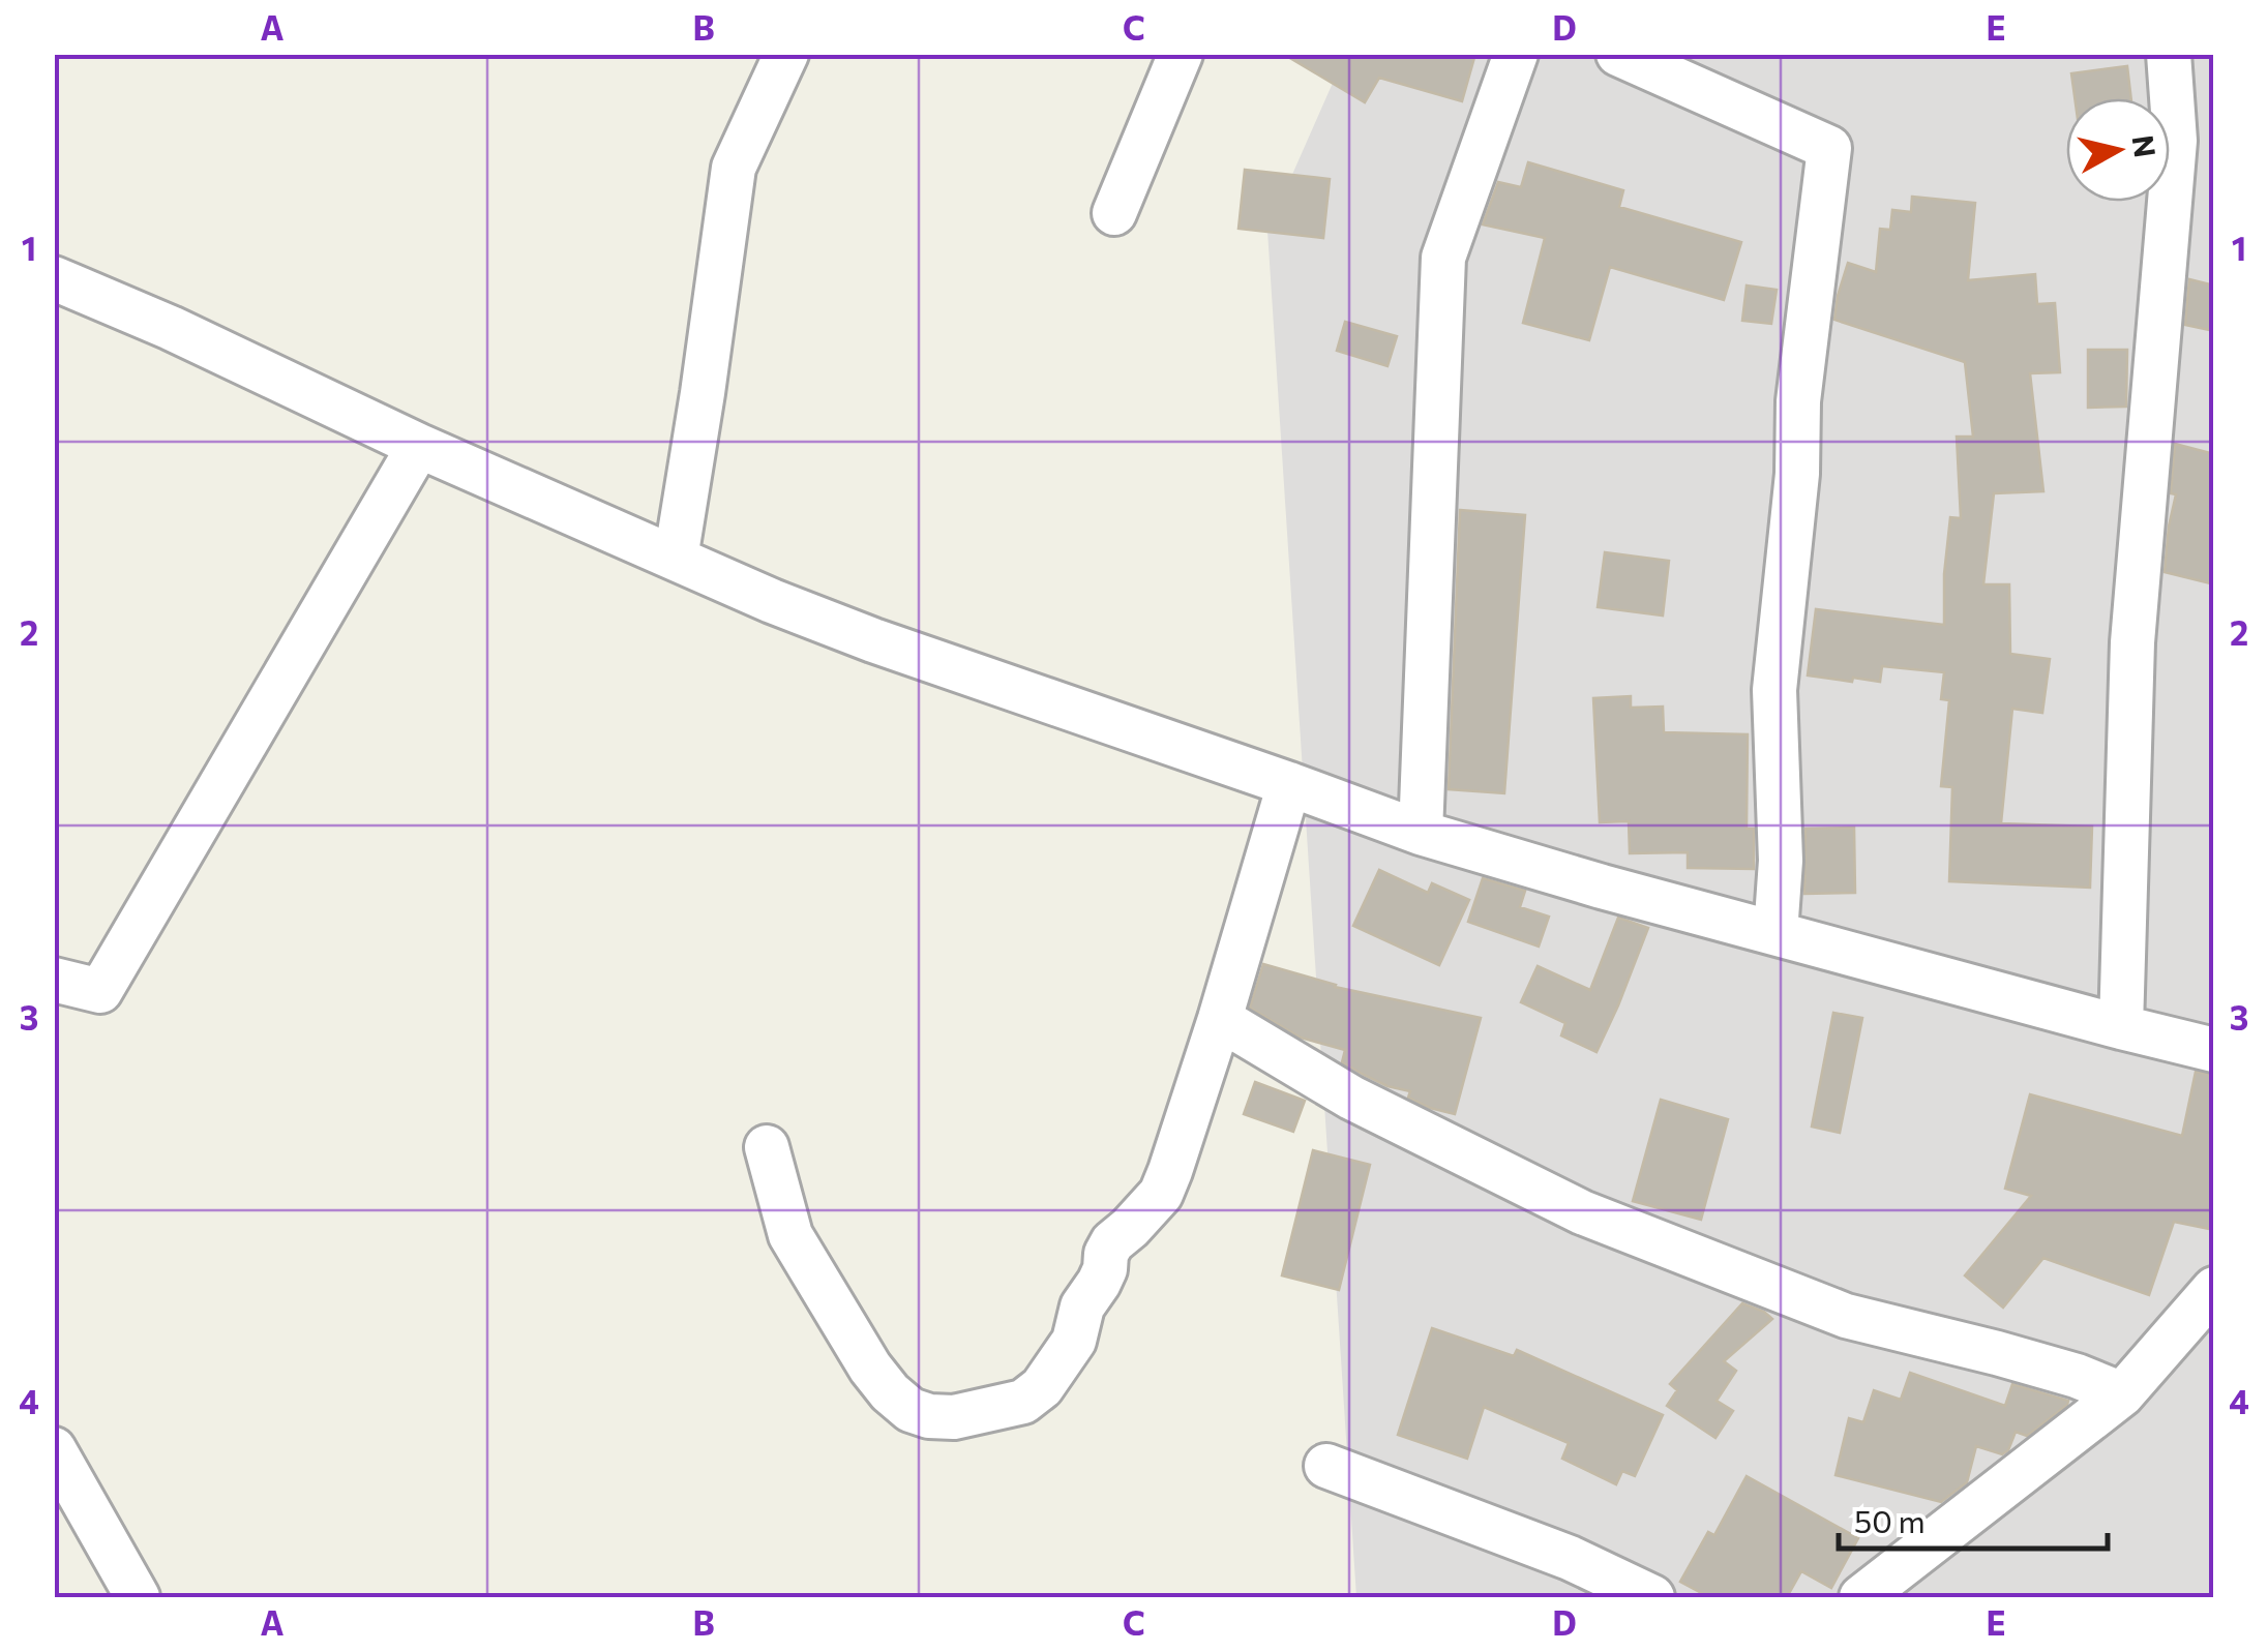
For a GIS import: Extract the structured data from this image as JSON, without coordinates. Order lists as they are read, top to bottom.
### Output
{
  "scale_bar": "50 m",
  "north": "right",
  "grid": {
    "columns": [
      "A",
      "B",
      "C",
      "D",
      "E"
    ],
    "rows": [
      "1",
      "2",
      "3",
      "4"
    ]
  }
}
